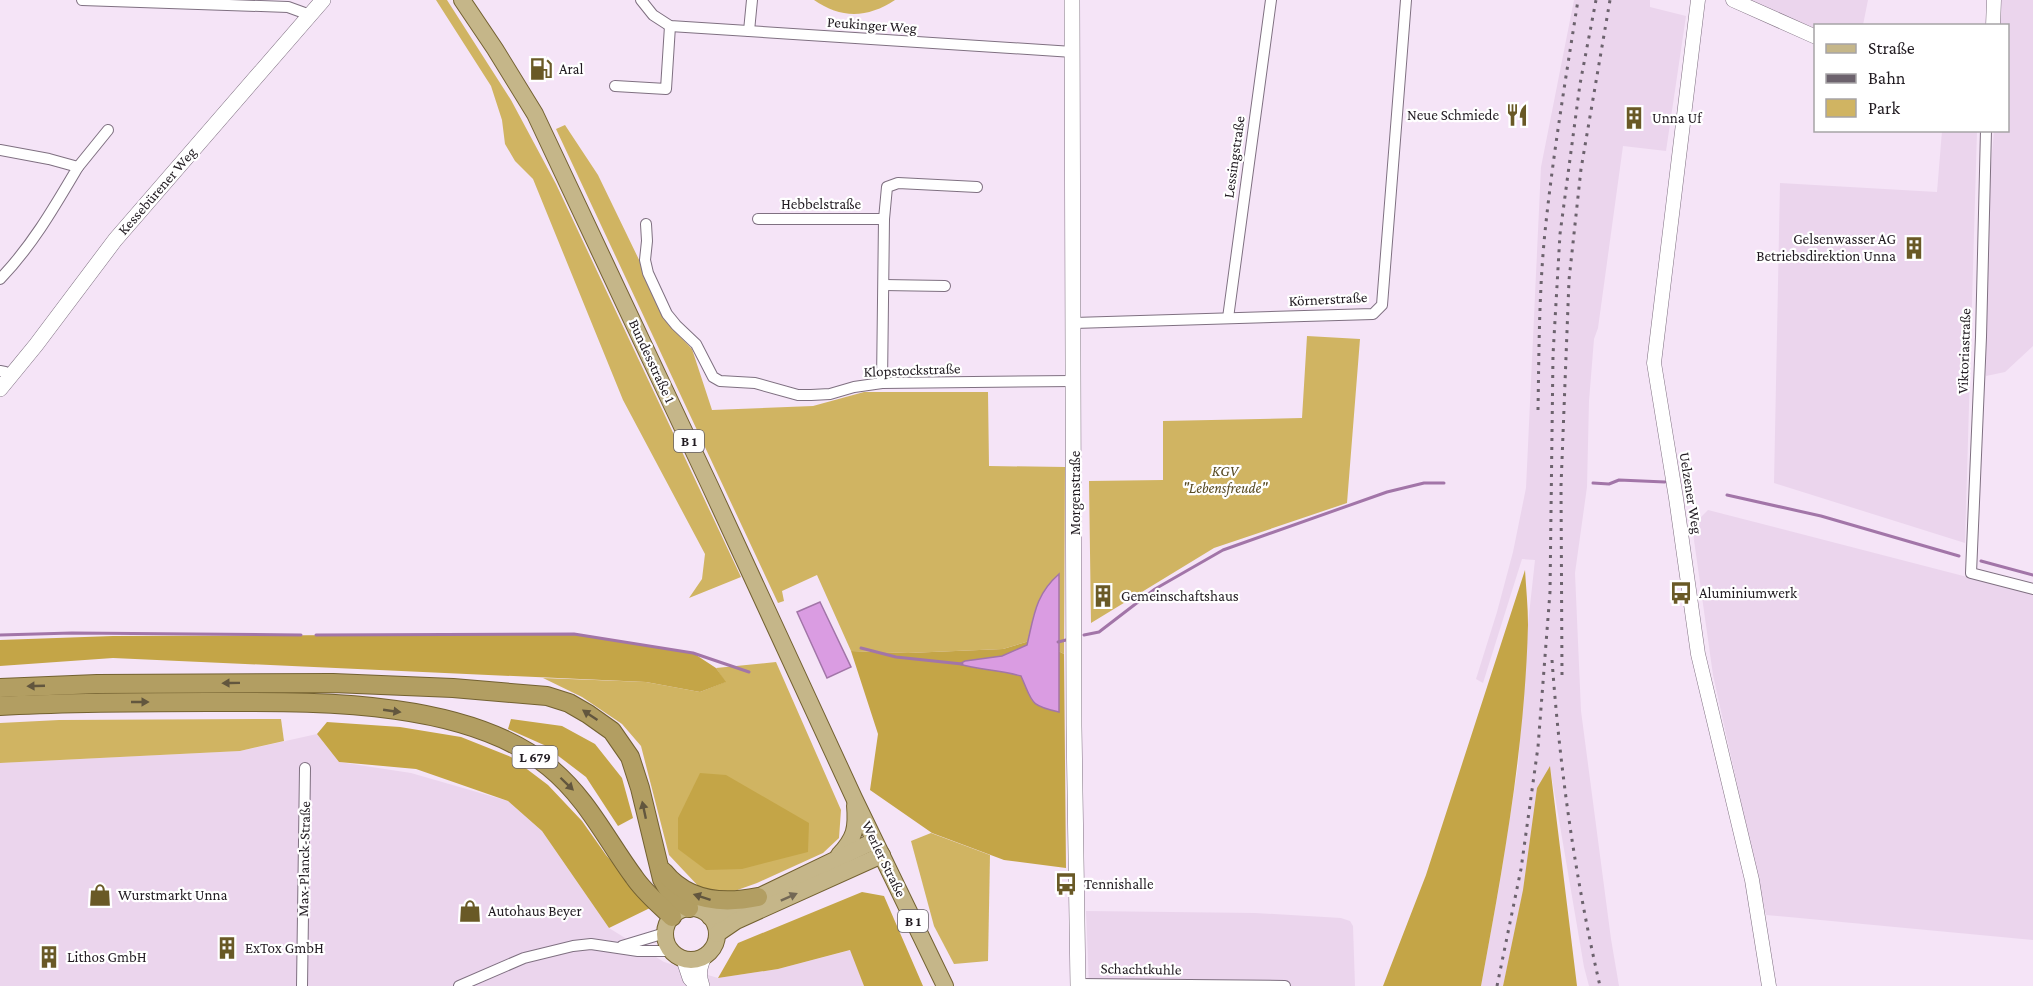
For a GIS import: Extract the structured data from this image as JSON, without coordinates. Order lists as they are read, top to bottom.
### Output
{
  "streets": {
    "highway": ["L 679"],
    "main road": [
      "Kessebürener Weg",
      "Bundesstraße 1",
      "B 1",
      "Morgenstraße",
      "Werler Straße"
    ],
    "street": [
      "Peukinger Weg",
      "Lessingstraße",
      "Hebbelstraße",
      "Körnerstraße",
      "Viktoriastraße",
      "Klopstockstraße",
      "Uelzener Weg",
      "Max-Planck-Straße",
      "Schachtkuhle"
    ]
  },
  "crossings": [
    ["Peukinger Weg", "Morgenstraße"],
    ["Lessingstraße", "Körnerstraße"],
    ["Körnerstraße", "Morgenstraße"],
    ["Bundesstraße 1", "B 1"],
    ["Bundesstraße 1", "Werler Straße"],
    ["Klopstockstraße", "Morgenstraße"],
    ["B 1", "Werler Straße"],
    ["Morgenstraße", "Schachtkuhle"]
  ],
  "parks": ["KGV \"Lebensfreude\""],
  "places": {
    "fuel station": ["Aral"],
    "restaurant": ["Neue Schmiede"],
    "building": [
      "Unna Uf",
      "Gelsenwasser AG Betriebsdirektion Unna",
      "Gemeinschaftshaus",
      "ExTox GmbH",
      "Lithos GmbH"
    ],
    "bus stop": ["Aluminiumwerk", "Tennishalle"],
    "shop": ["Wurstmarkt Unna", "Autohaus Beyer"]
  },
  "legend": ["Straße", "Bahn", "Park"]
}
